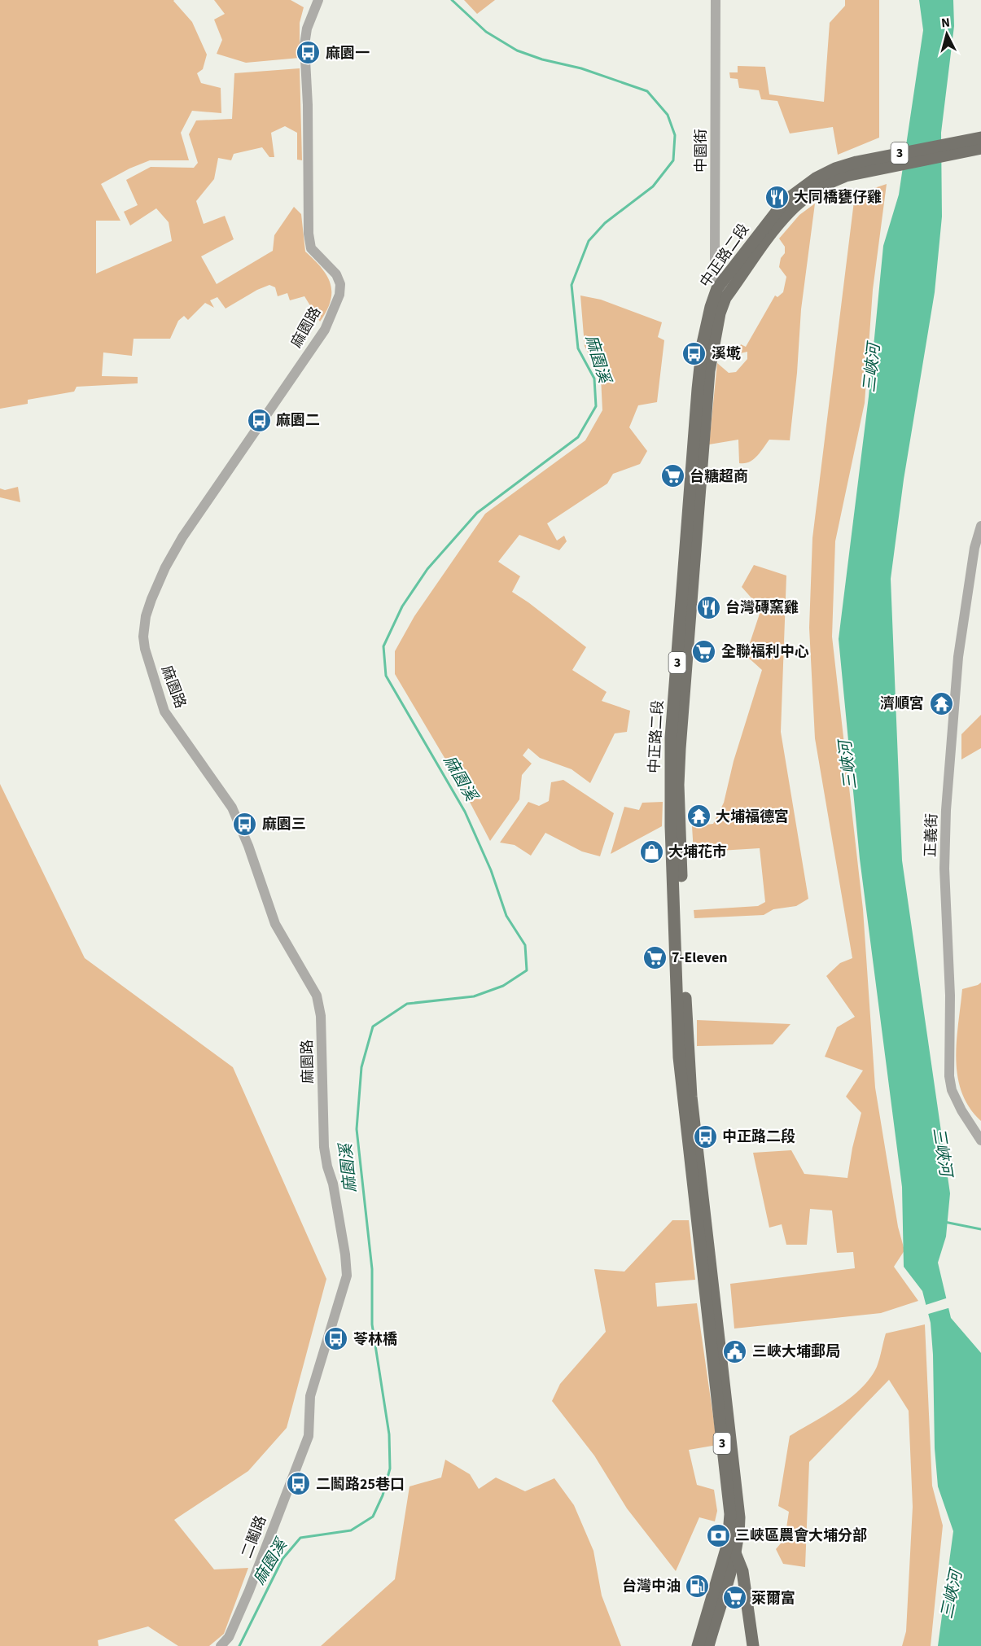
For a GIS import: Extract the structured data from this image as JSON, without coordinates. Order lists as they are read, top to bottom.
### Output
{
  "streets": {
    "main road": ["3", "中正路二段"],
    "street": [
      "中園街",
      "麻園路",
      "正義街",
      "二鬮路"
    ]
  },
  "crossings": [
    ["中園街", "中正路二段"],
    ["3", "中正路二段"],
    ["麻園路", "二鬮路"]
  ],
  "water": ["麻園溪", "三峽河"],
  "places": {
    "bus stop": [
      "麻園一",
      "溪墘",
      "麻園二",
      "麻園三",
      "中正路二段",
      "苓林橋",
      "二鬮路25巷口"
    ],
    "restaurant": ["大同橋甕仔雞", "台灣磚窯雞"],
    "supermarket": [
      "台糖超商",
      "全聯福利中心",
      "7-Eleven",
      "萊爾富"
    ],
    "temple": ["濟順宮", "大埔福德宮"],
    "shop": ["大埔花市"],
    "public building": ["三峽大埔郵局"],
    "bank": ["三峽區農會大埔分部"],
    "fuel station": ["台灣中油"]
  },
  "north": "top"
}
